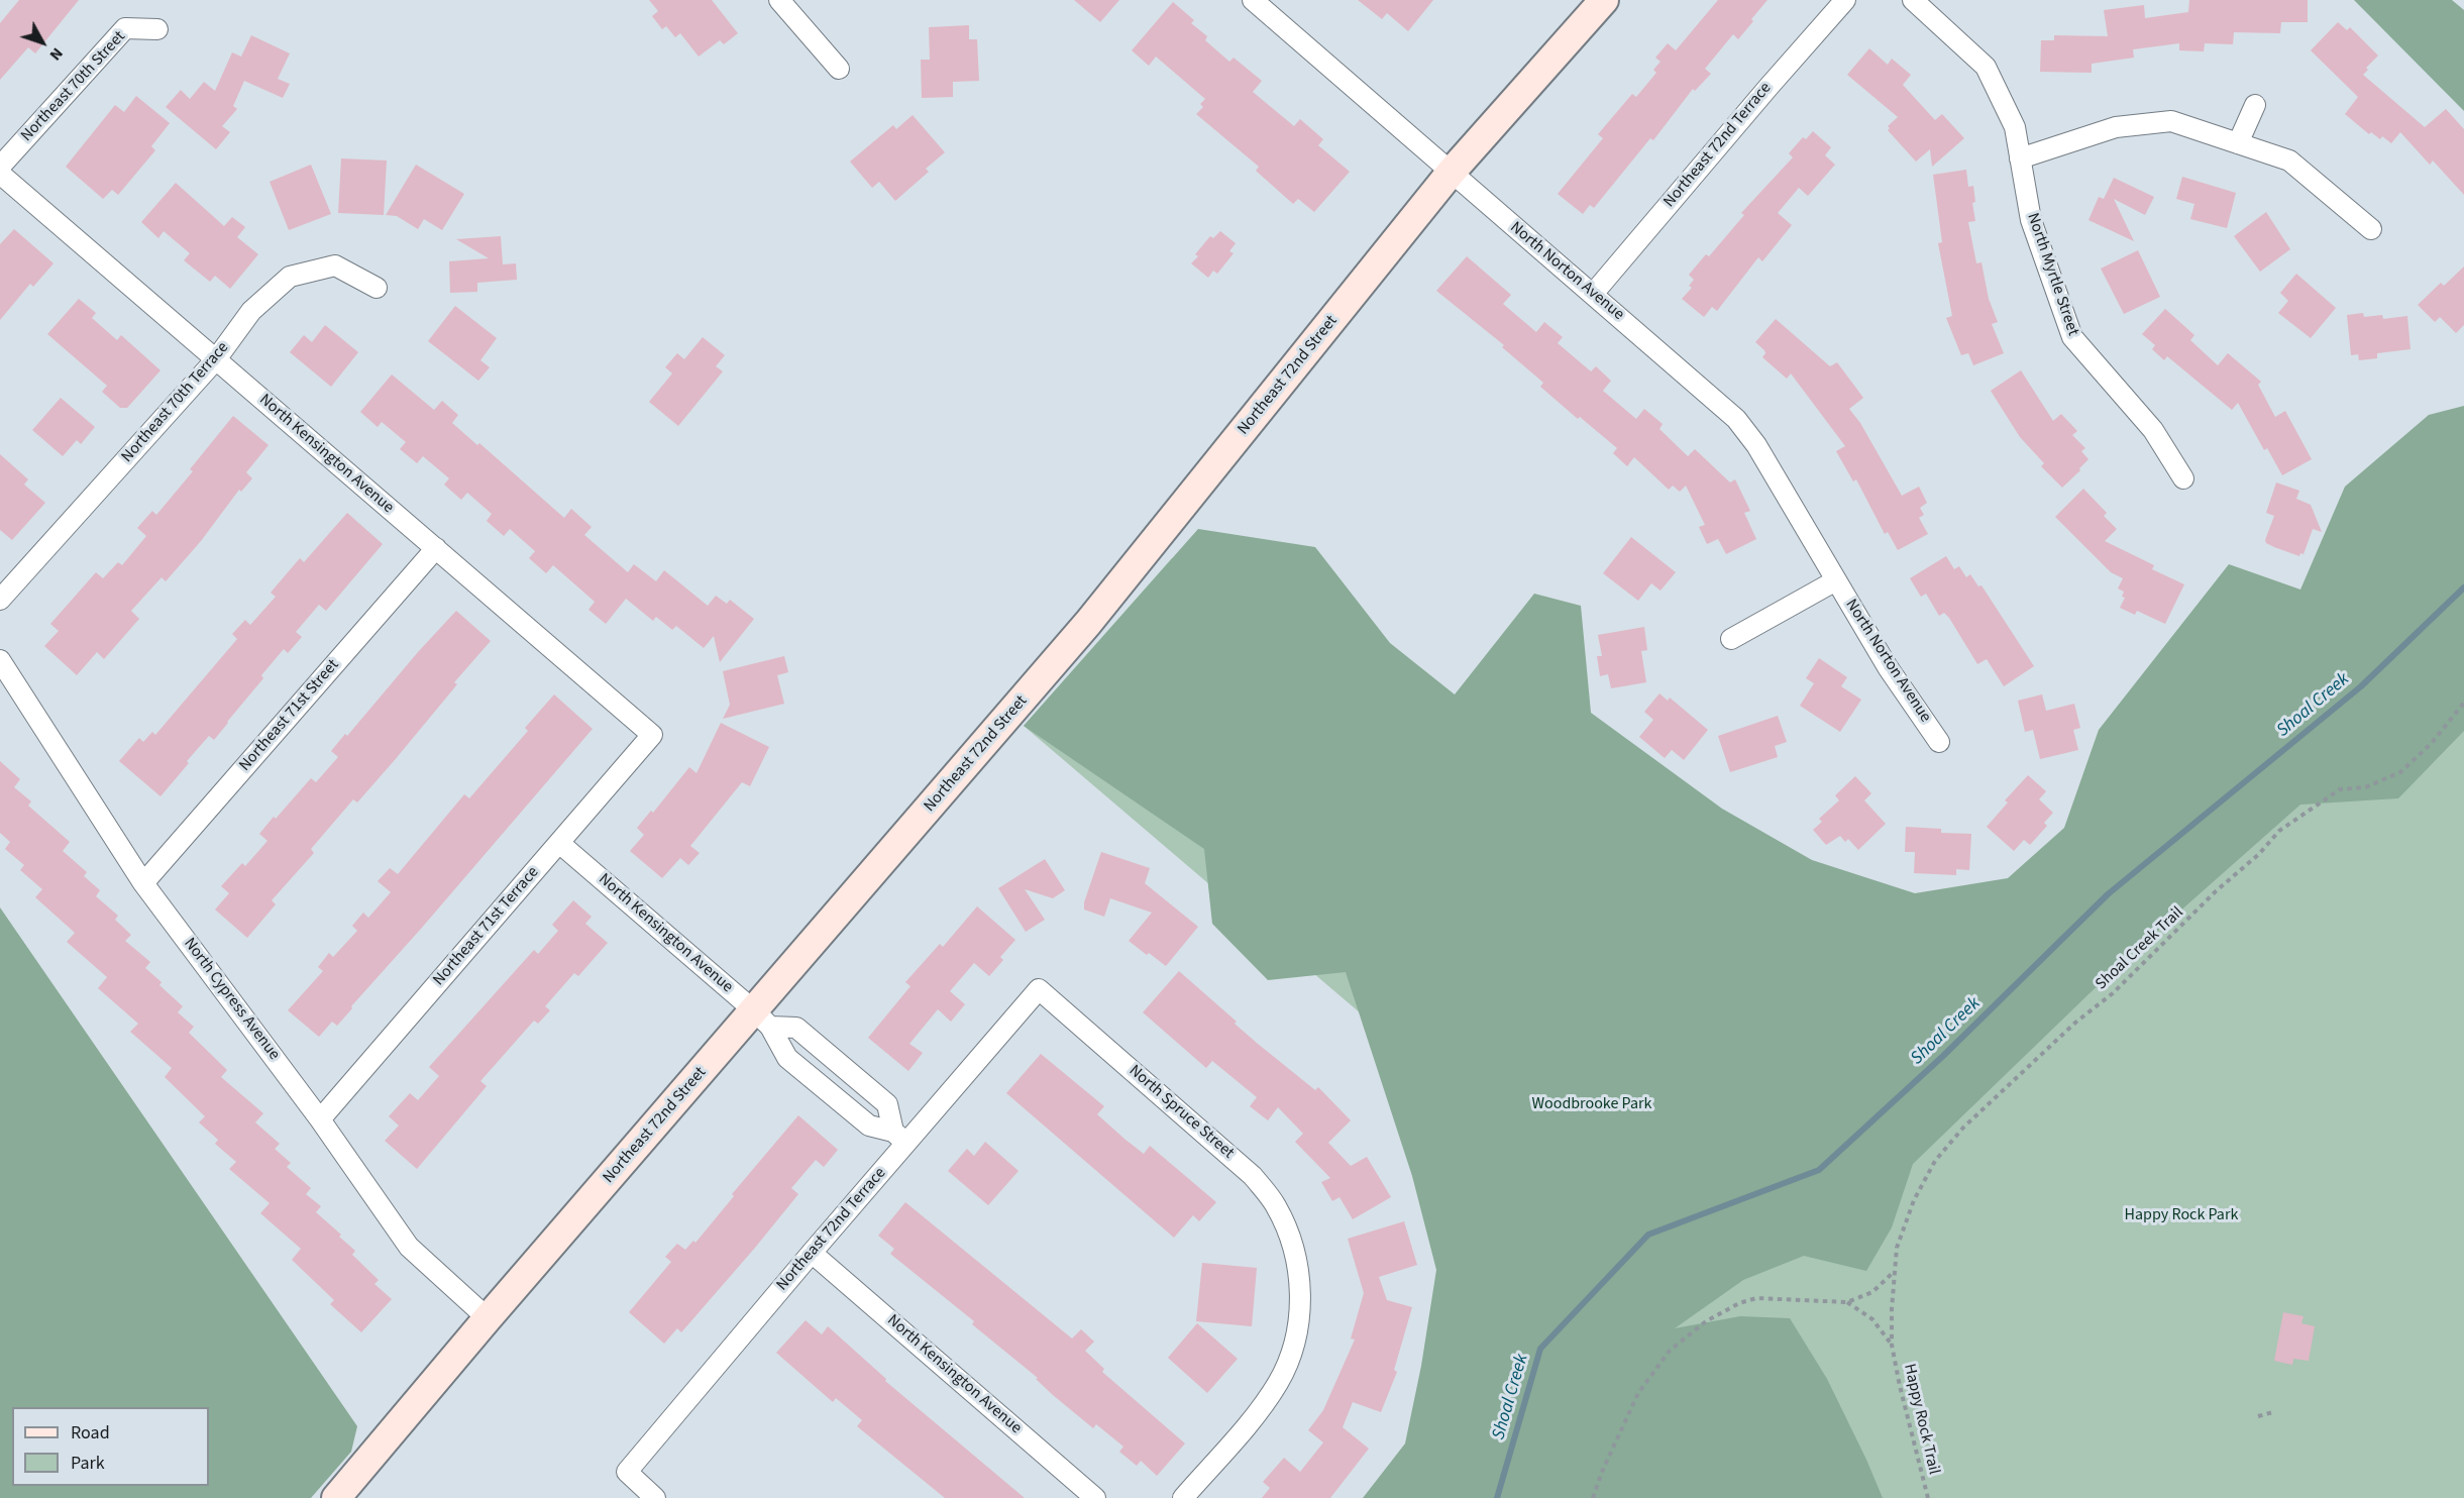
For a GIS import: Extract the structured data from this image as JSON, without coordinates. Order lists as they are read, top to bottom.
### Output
{
  "streets": {
    "main road": ["Northeast 72nd Street"],
    "street": [
      "Northeast 70th Street",
      "Northeast 72nd Terrace",
      "North Norton Avenue",
      "North Myrtle Street",
      "Northeast 70th Terrace",
      "North Kensington Avenue",
      "Northeast 71st Street",
      "Northeast 71st Terrace",
      "North Cypress Avenue",
      "North Spruce Street"
    ],
    "path": ["Shoal Creek Trail", "Happy Rock Trail"]
  },
  "crossings": [
    ["Northeast 72nd Terrace", "North Norton Avenue"],
    ["Northeast 72nd Terrace", "North Kensington Avenue"],
    ["Northeast 72nd Terrace", "North Spruce Street"],
    ["North Norton Avenue", "Northeast 72nd Street"],
    ["Northeast 72nd Street", "North Kensington Avenue"],
    ["Northeast 72nd Street", "North Cypress Avenue"],
    ["Northeast 70th Terrace", "North Kensington Avenue"],
    ["North Kensington Avenue", "Northeast 71st Street"],
    ["North Kensington Avenue", "Northeast 71st Terrace"],
    ["Northeast 71st Street", "North Cypress Avenue"],
    ["Northeast 71st Terrace", "North Cypress Avenue"],
    ["Shoal Creek Trail", "Happy Rock Trail"]
  ],
  "water": ["Shoal Creek"],
  "parks": ["Woodbrooke Park", "Happy Rock Park"],
  "legend": ["Road", "Park"],
  "north": "bottom right"
}
